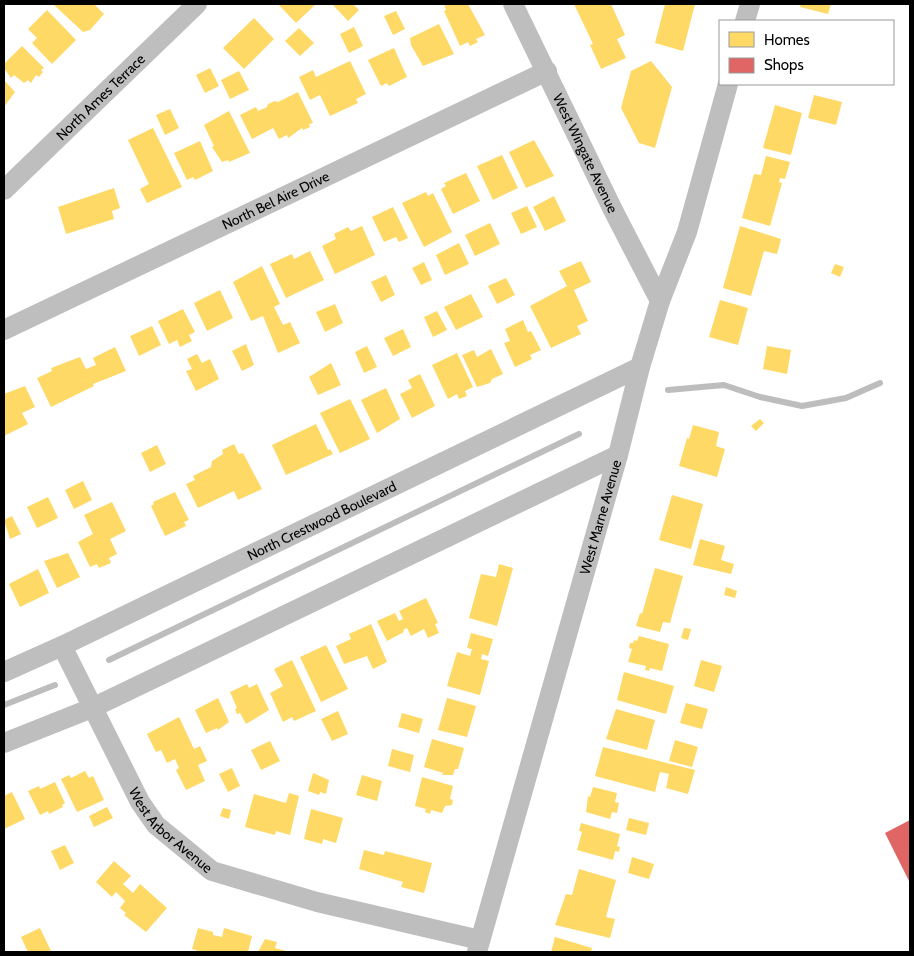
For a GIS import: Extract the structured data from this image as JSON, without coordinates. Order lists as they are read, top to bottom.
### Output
{
  "streets": {
    "street": [
      "North Ames Terrace",
      "West Wingate Avenue",
      "North Bel Aire Drive",
      "West Marne Avenue",
      "North Crestwood Boulevard",
      "West Arbor Avenue"
    ]
  },
  "crossings": [
    ["West Wingate Avenue", "North Bel Aire Drive"],
    ["West Wingate Avenue", "West Marne Avenue"],
    ["West Marne Avenue", "North Crestwood Boulevard"],
    ["West Marne Avenue", "West Arbor Avenue"],
    ["North Crestwood Boulevard", "West Arbor Avenue"]
  ],
  "legend": ["Homes", "Shops"]
}
